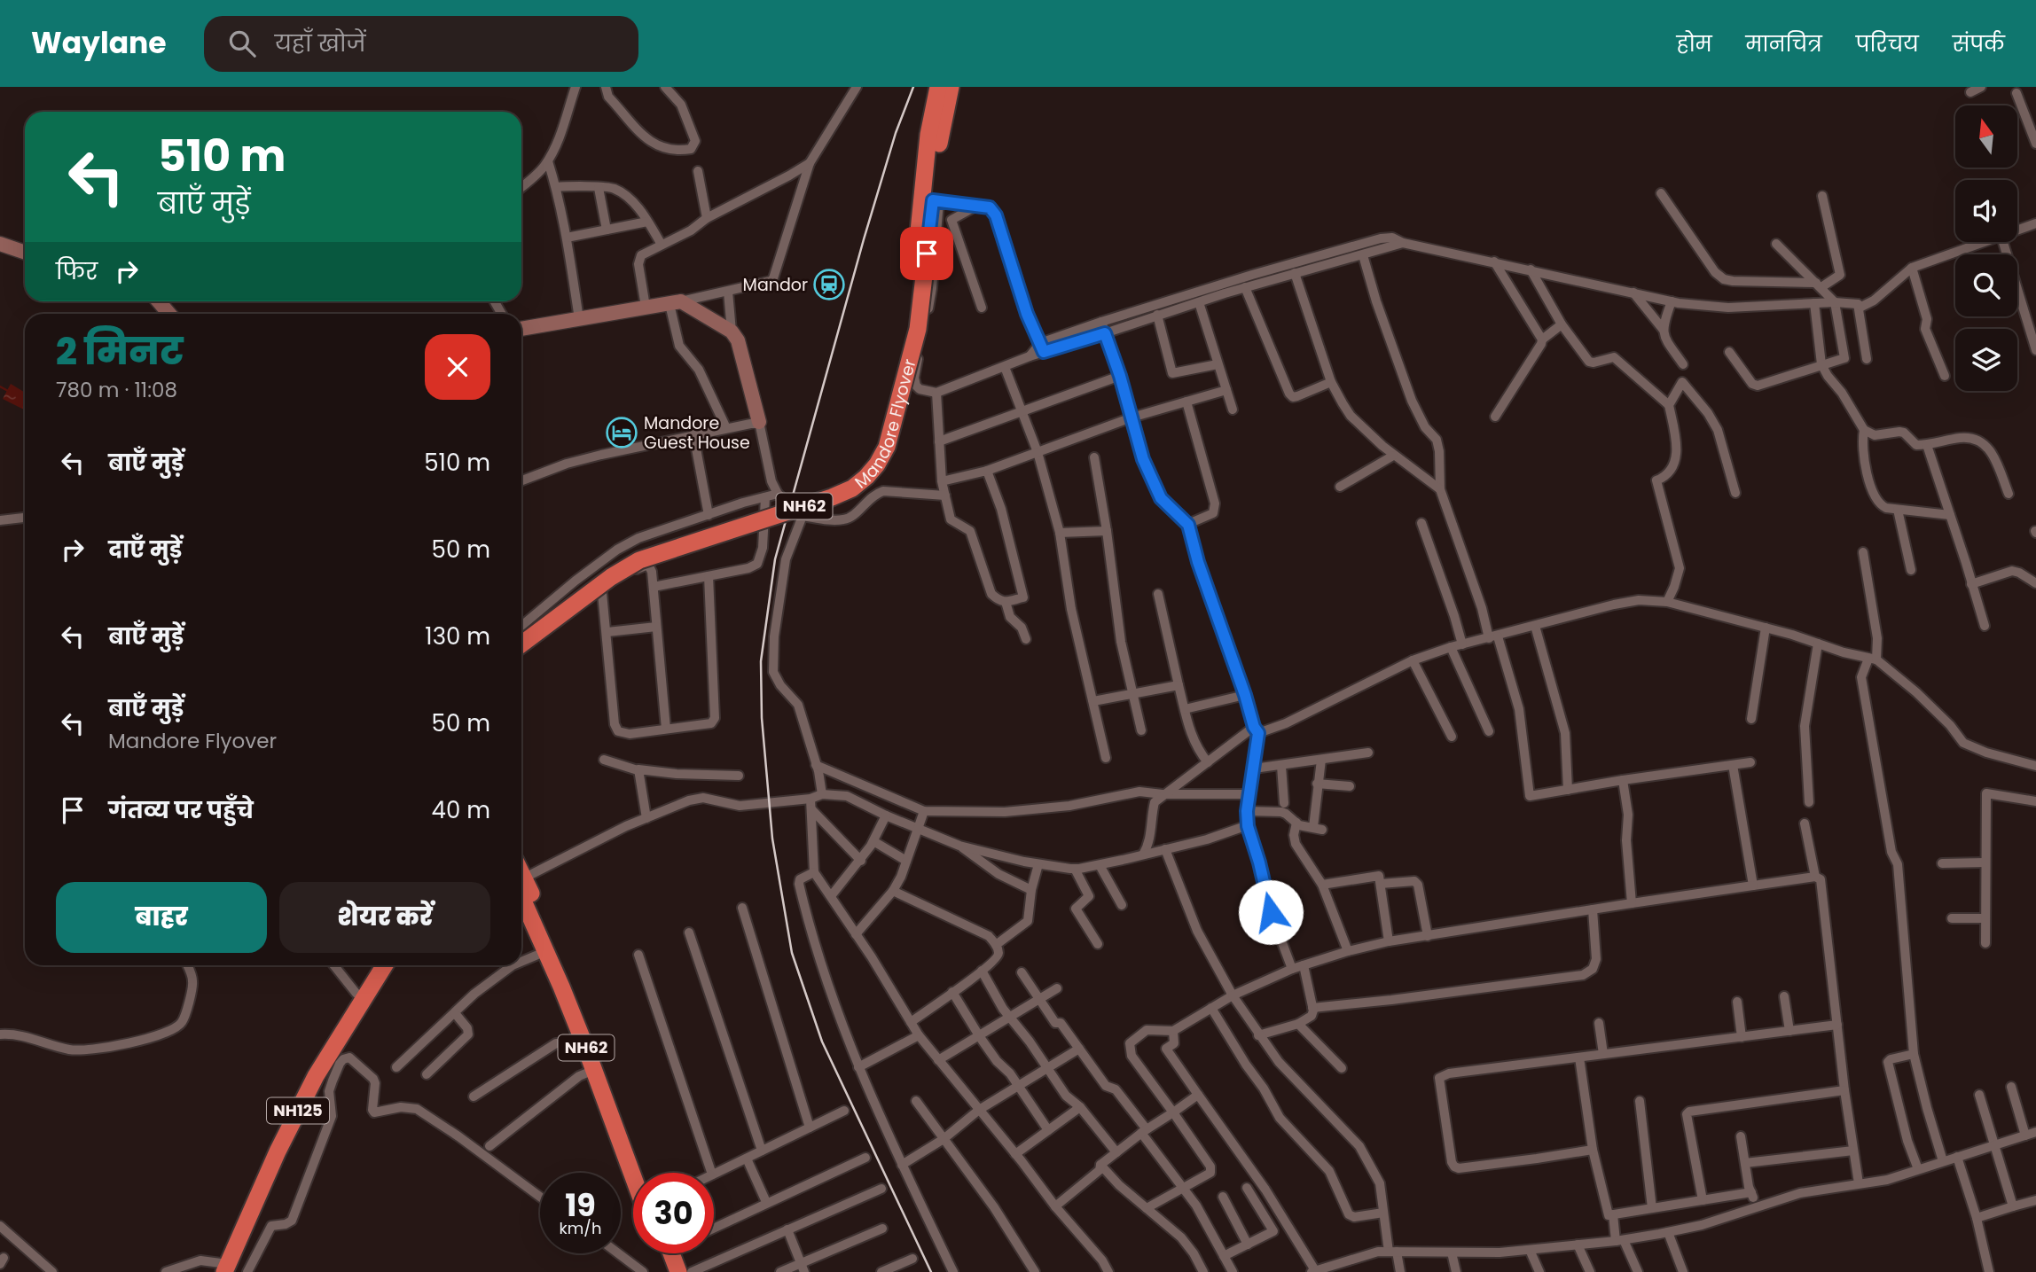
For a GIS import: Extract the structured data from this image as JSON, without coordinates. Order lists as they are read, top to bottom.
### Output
{
  "streets": {
    "highway": ["Mandore Flyover", "NH62", "NH125"]
  },
  "crossings": [
    ["Mandore Flyover", "NH62"]
  ],
  "places": {
    "station": ["Mandor"],
    "hotel": ["Mandore Guest House"]
  },
  "north": "top",
  "page": {
    "header": "Waylane",
    "search": "यहाँ खोजें",
    "nav": [
      "होम",
      "मानचित्र",
      "परिचय",
      "संपर्क"
    ],
    "turn": ["510 m", "बाएँ मुड़ें"],
    "then": "फिर",
    "heading": ["2 मिनट", "780 m · 11:08"],
    "list": [
      {
        "name": "बाएँ मुड़ें",
        "value": "510 m"
      },
      {
        "name": "दाएँ मुड़ें",
        "value": "50 m"
      },
      {
        "name": "बाएँ मुड़ें",
        "value": "130 m"
      },
      {
        "name": "बाएँ मुड़ें",
        "note": "Mandore Flyover",
        "value": "50 m"
      },
      {
        "name": "गंतव्य पर पहुँचे",
        "value": "40 m"
      }
    ],
    "buttons": ["बाहर", "शेयर करें"],
    "speed": "19 km/h",
    "limit": "30"
  }
}
